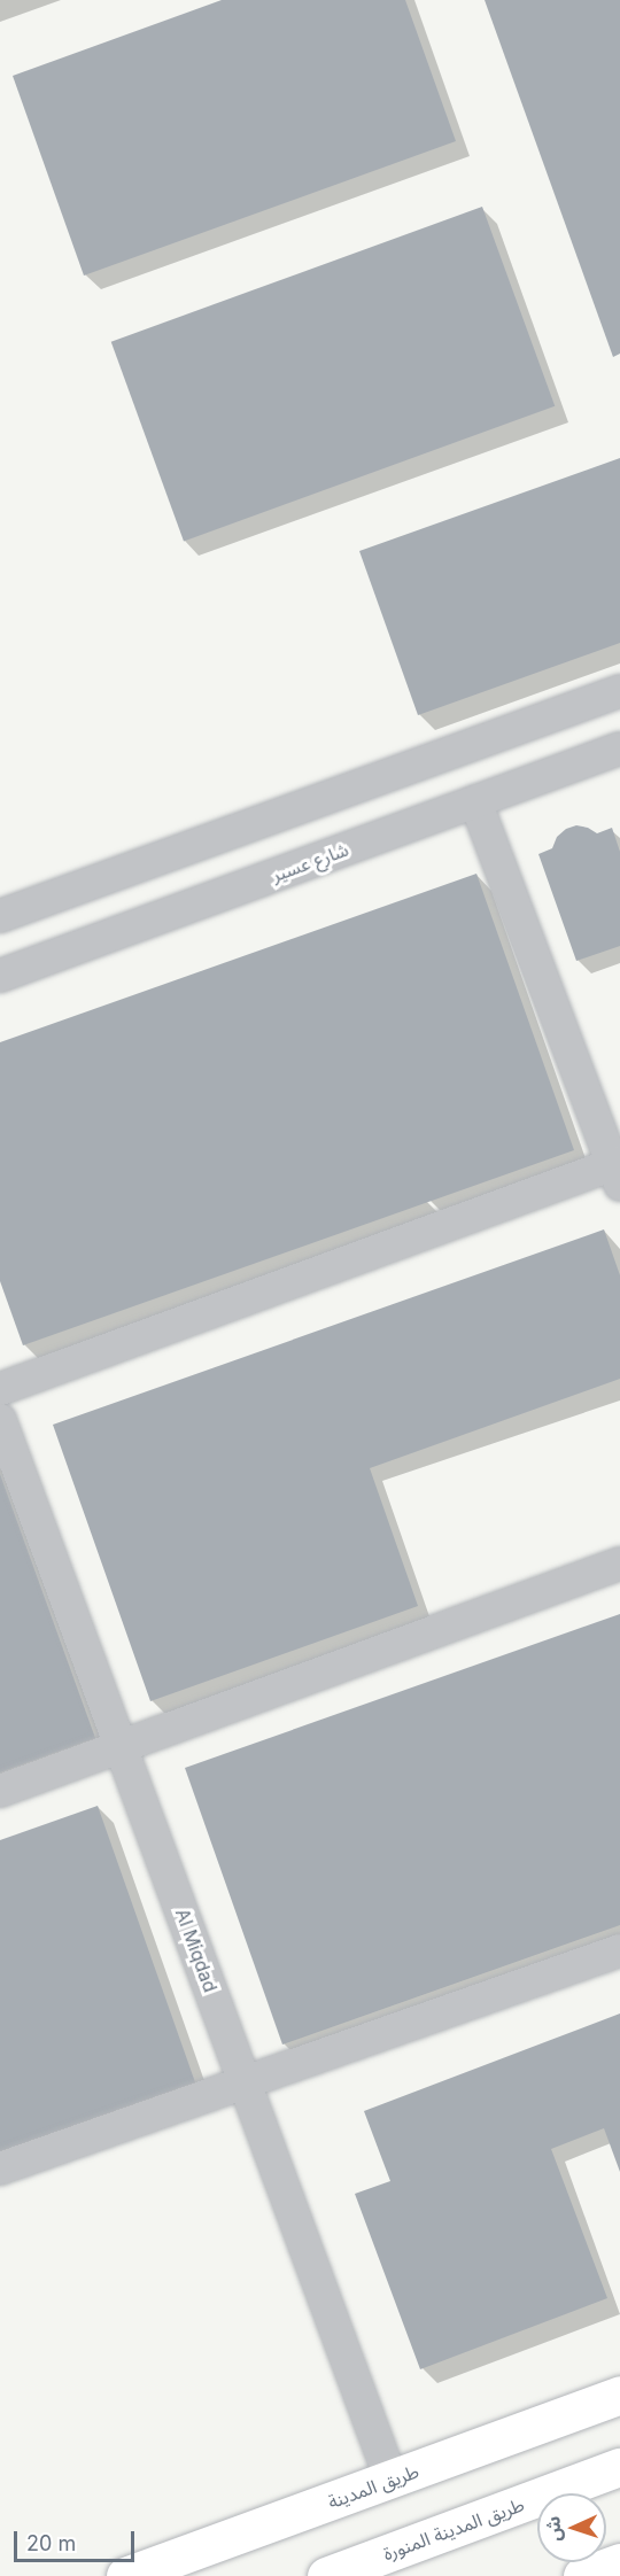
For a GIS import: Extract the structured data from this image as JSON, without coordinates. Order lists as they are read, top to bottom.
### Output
{
  "streets": {
    "main road": ["طريق المدينة", "طريق المدينة المنورة"],
    "street": ["شارع عسير", "Al Miqdad"]
  },
  "crossings": [
    ["Al Miqdad", "طريق المدينة"]
  ],
  "scale_bar": "20 m",
  "north": "left"
}
